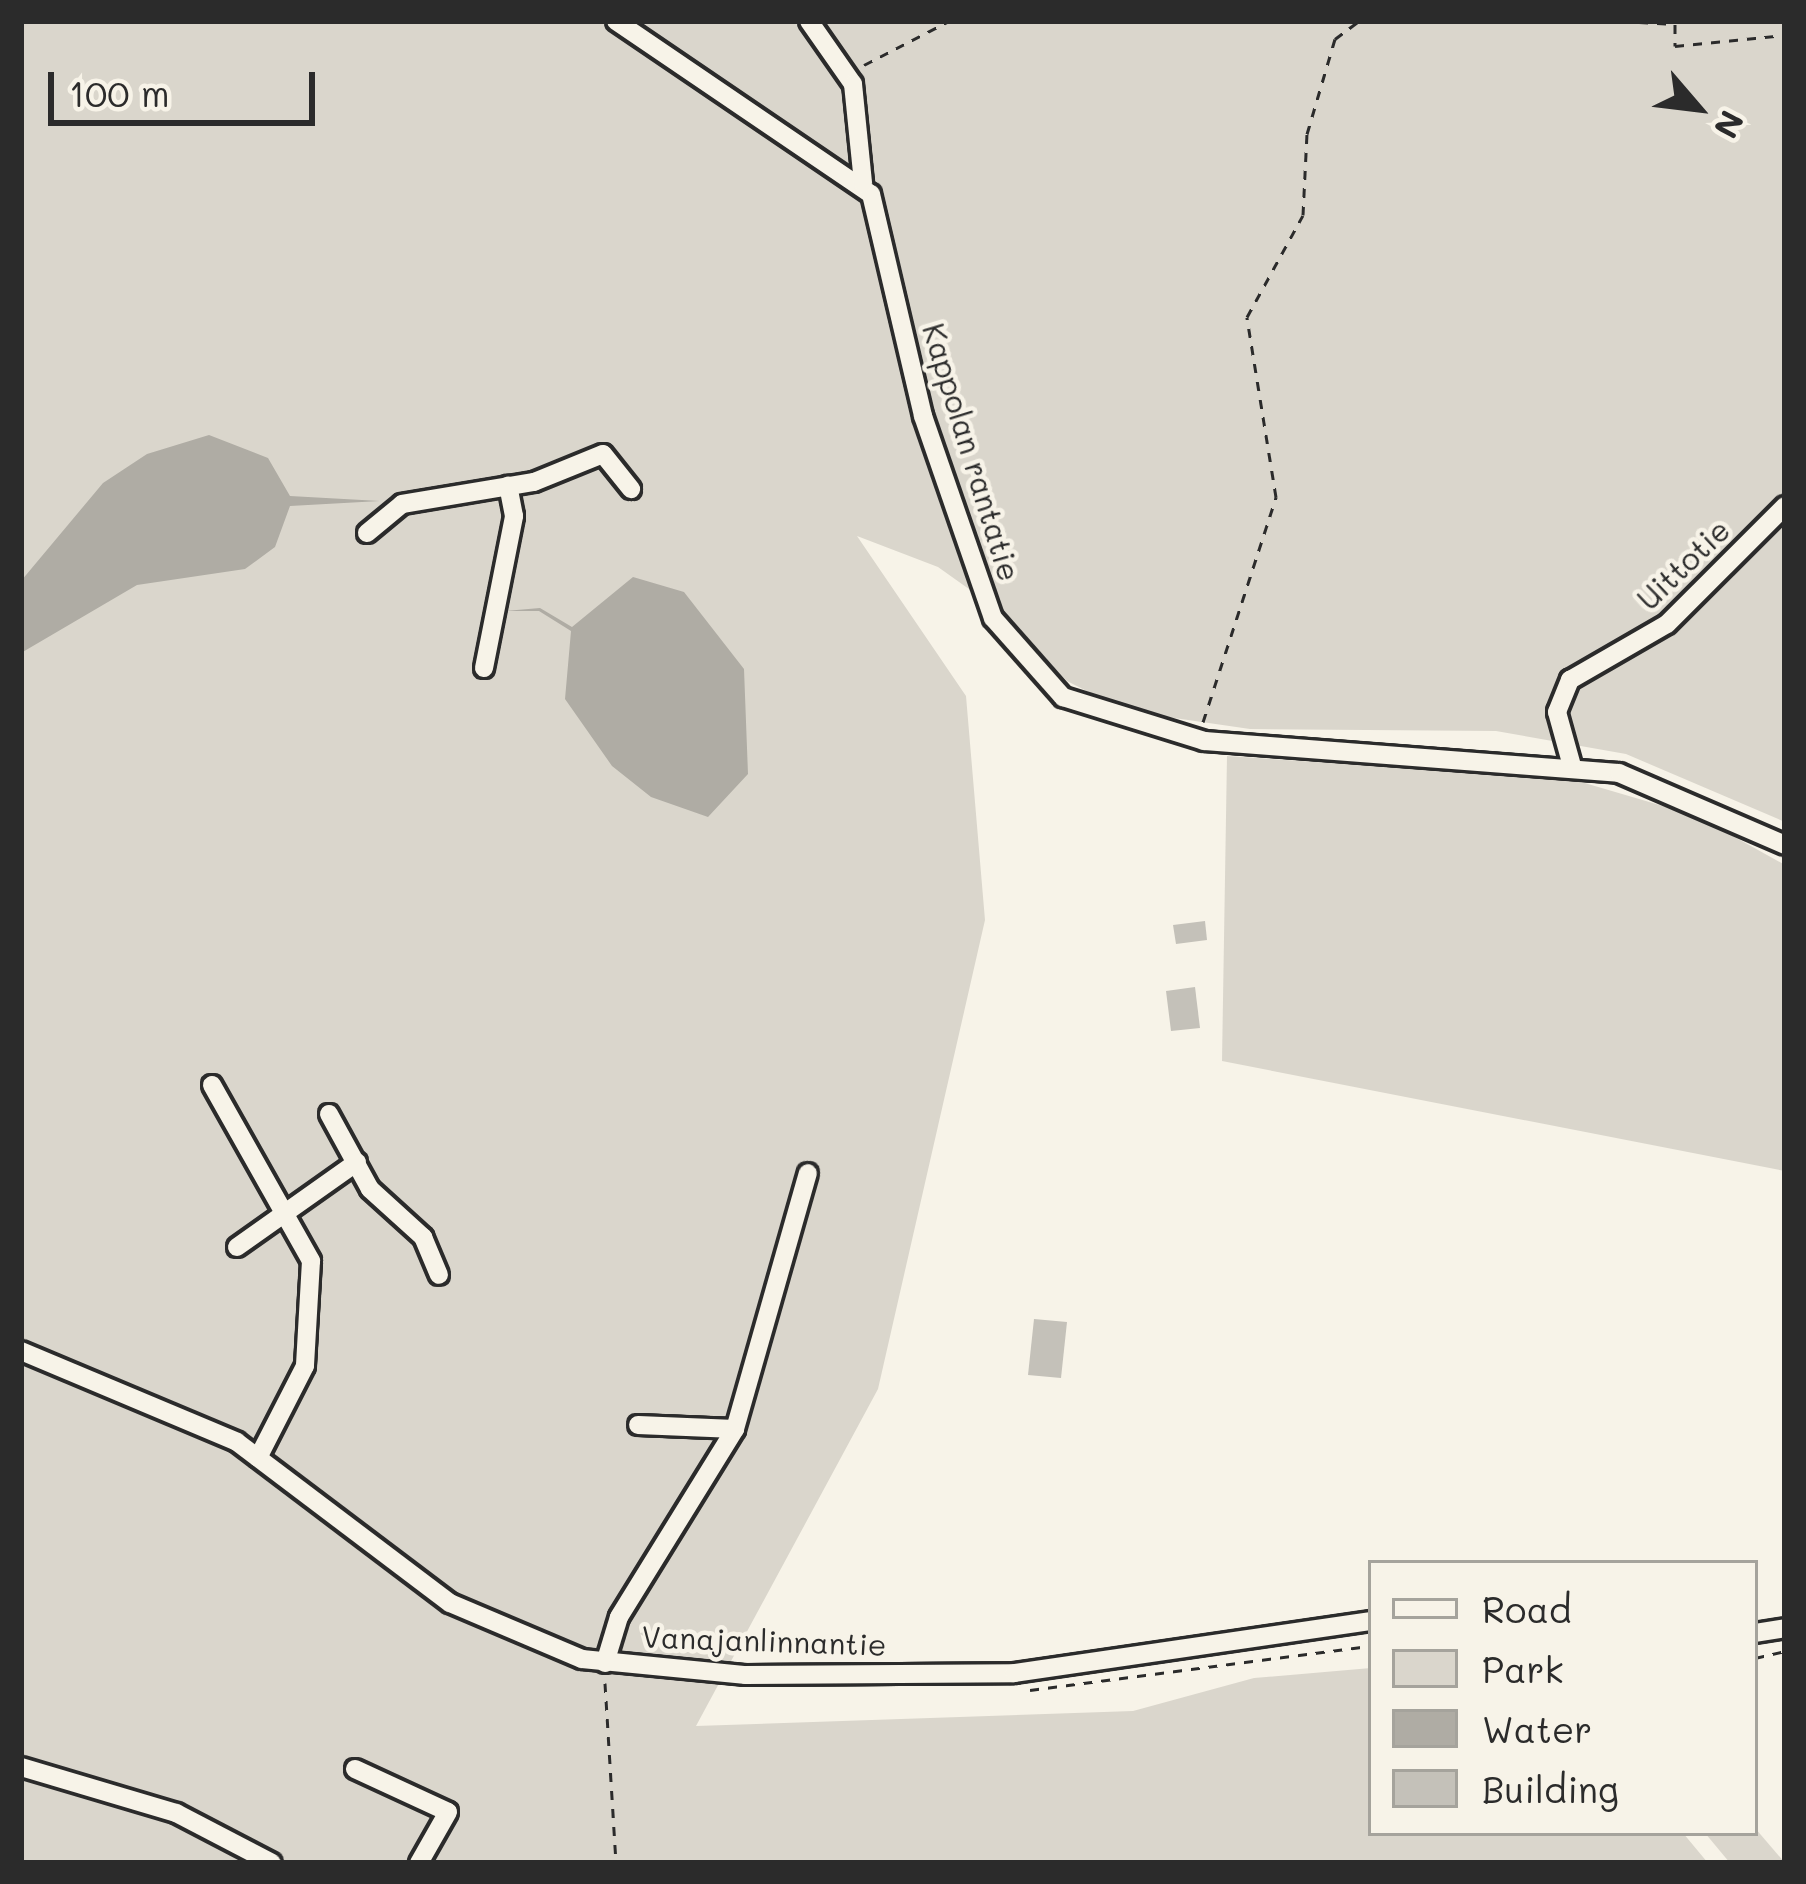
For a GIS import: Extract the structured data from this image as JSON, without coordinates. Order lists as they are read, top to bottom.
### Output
{
  "streets": {
    "street": ["Kappolan rantatie", "Uittotie", "Vanajanlinnantie"]
  },
  "crossings": [
    ["Kappolan rantatie", "Uittotie"]
  ],
  "legend": [
    "Road",
    "Park",
    "Water",
    "Building"
  ],
  "scale_bar": "100 m",
  "north": "bottom right"
}
